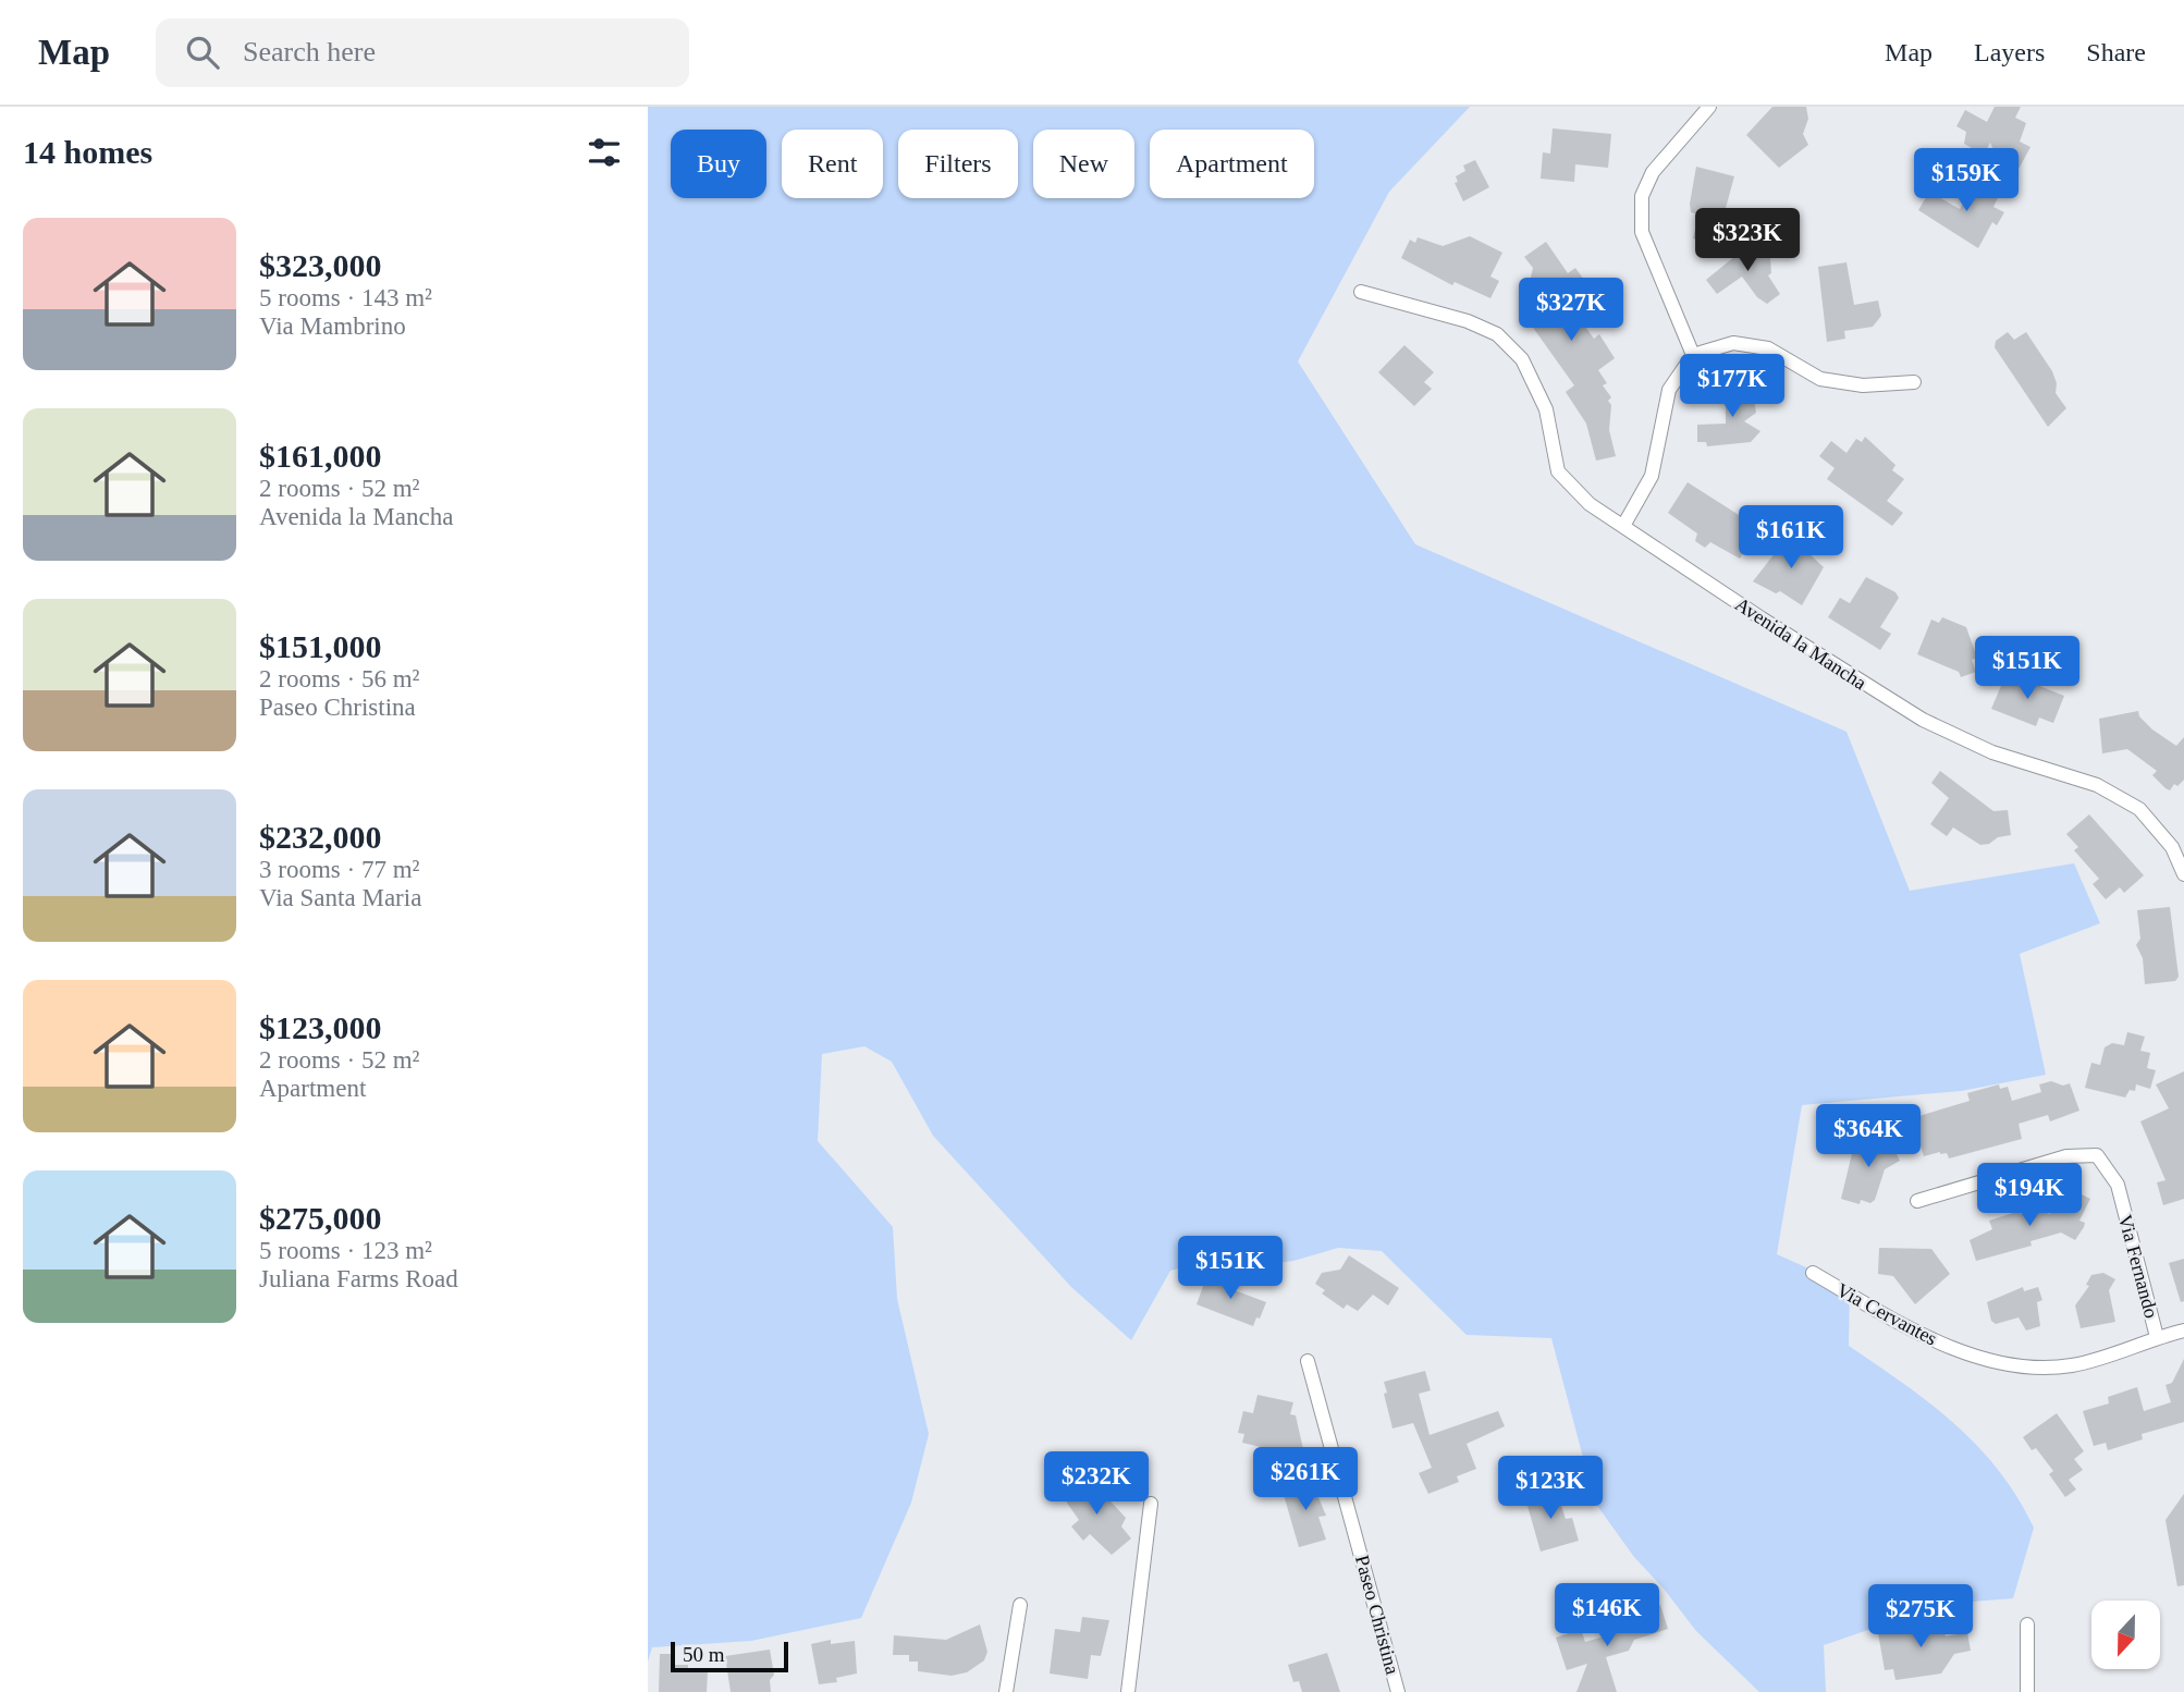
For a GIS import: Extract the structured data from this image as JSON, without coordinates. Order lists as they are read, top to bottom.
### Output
{
  "streets": {
    "street": [
      "Avenida la Mancha",
      "Via Fernando",
      "Via Cervantes",
      "Paseo Christina"
    ]
  },
  "crossings": [
    ["Via Fernando", "Via Cervantes"]
  ],
  "scale_bar": "50 m",
  "north": "bottom",
  "page": {
    "header": "Map",
    "search": "Search here",
    "nav": ["Map", "Layers", "Share"],
    "heading": "14 homes",
    "chip": [
      "Buy",
      "Rent",
      "Filters",
      "New",
      "Apartment"
    ],
    "price": [
      "$159K",
      "$323K",
      "$327K",
      "$177K",
      "$161K",
      "$151K",
      "$364K",
      "$194K",
      "$151K",
      "$261K",
      "$232K",
      "$123K",
      "$146K",
      "$275K"
    ],
    "list": [
      {
        "name": "$323,000",
        "note": "5 rooms · 143 m² · Via Mambrino"
      },
      {
        "name": "$161,000",
        "note": "2 rooms · 52 m² · Avenida la Mancha"
      },
      {
        "name": "$151,000",
        "note": "2 rooms · 56 m² · Paseo Christina"
      },
      {
        "name": "$232,000",
        "note": "3 rooms · 77 m² · Via Santa Maria"
      },
      {
        "name": "$123,000",
        "note": "2 rooms · 52 m² · Apartment"
      },
      {
        "name": "$275,000",
        "note": "5 rooms · 123 m² · Juliana Farms Road"
      }
    ],
    "scale": "50 m"
  }
}
